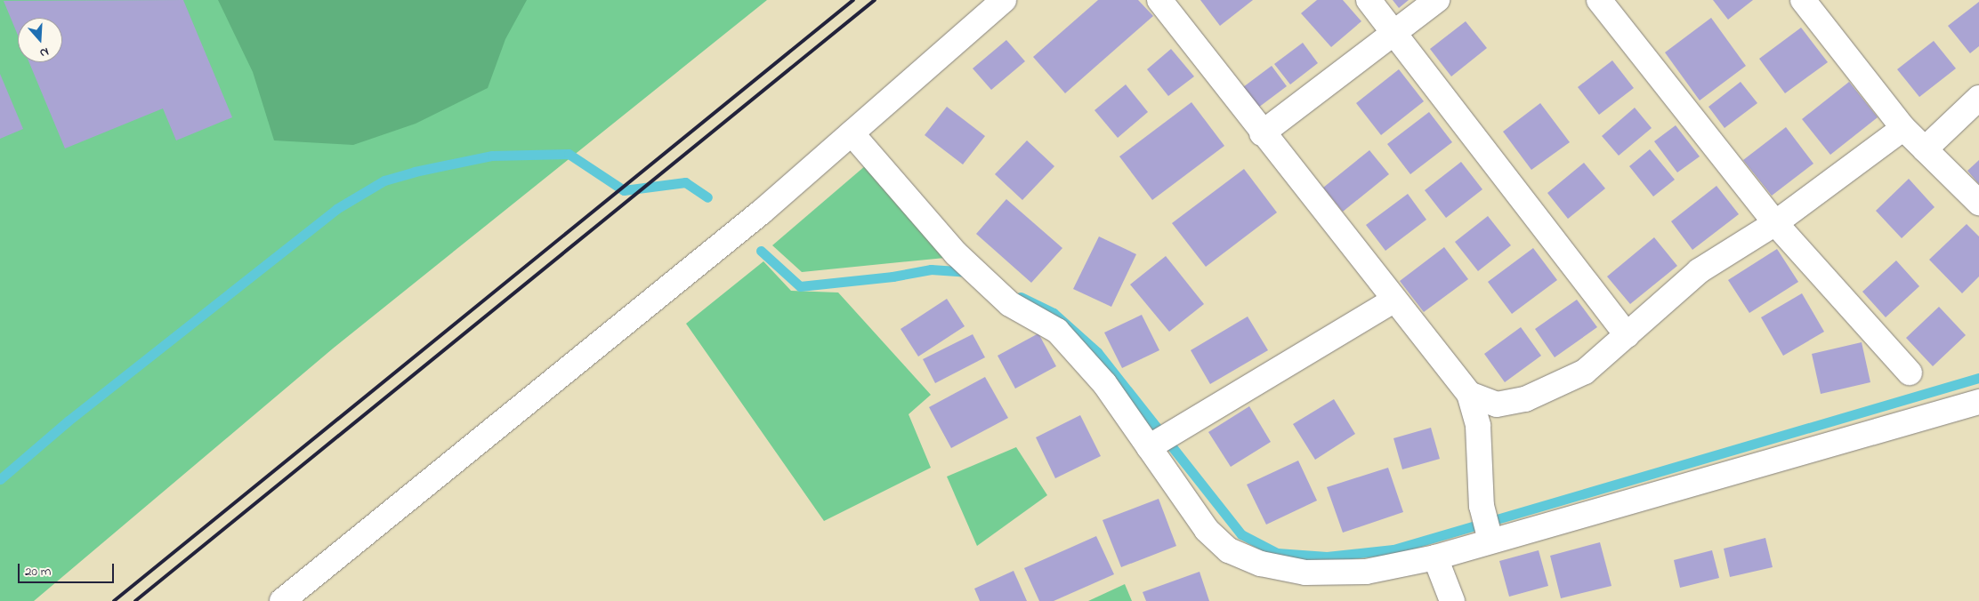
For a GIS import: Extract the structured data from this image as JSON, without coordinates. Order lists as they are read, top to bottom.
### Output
{
  "scale_bar": "20 m",
  "north": "bottom"
}
